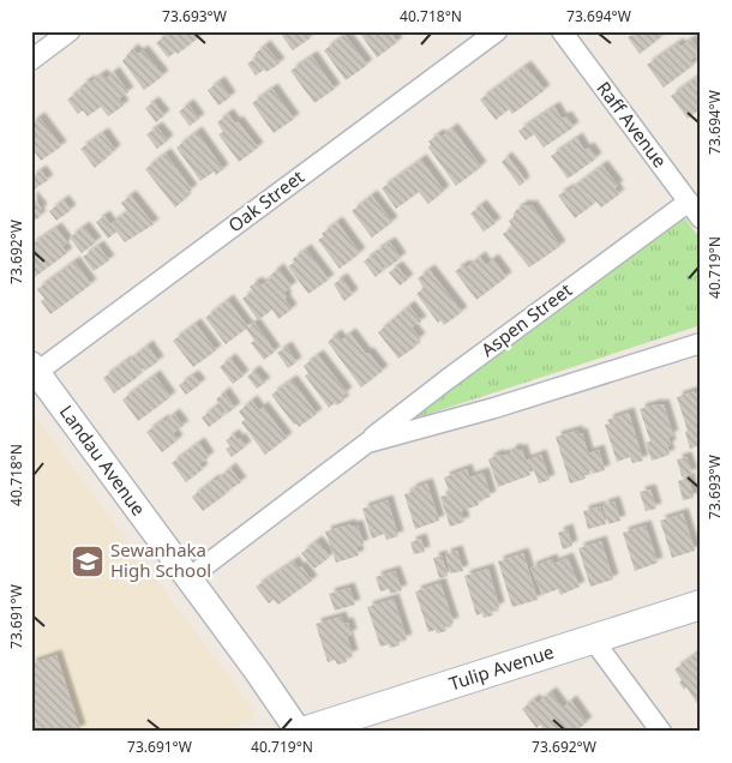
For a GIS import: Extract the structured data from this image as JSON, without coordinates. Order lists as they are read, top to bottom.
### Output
{
  "streets": {
    "main road": ["Tulip Avenue"],
    "street": [
      "Raff Avenue",
      "Oak Street",
      "Aspen Street",
      "Landau Avenue"
    ]
  },
  "crossings": [
    ["Raff Avenue", "Aspen Street"],
    ["Oak Street", "Landau Avenue"],
    ["Aspen Street", "Landau Avenue"],
    ["Landau Avenue", "Tulip Avenue"]
  ],
  "places": {
    "school or university": ["Sewanhaka High School"]
  },
  "coordinates": [
    "73.693°W",
    "40.718°N",
    "73.694°W",
    "73.692°W",
    "40.719°N",
    "73.691°W"
  ]
}
